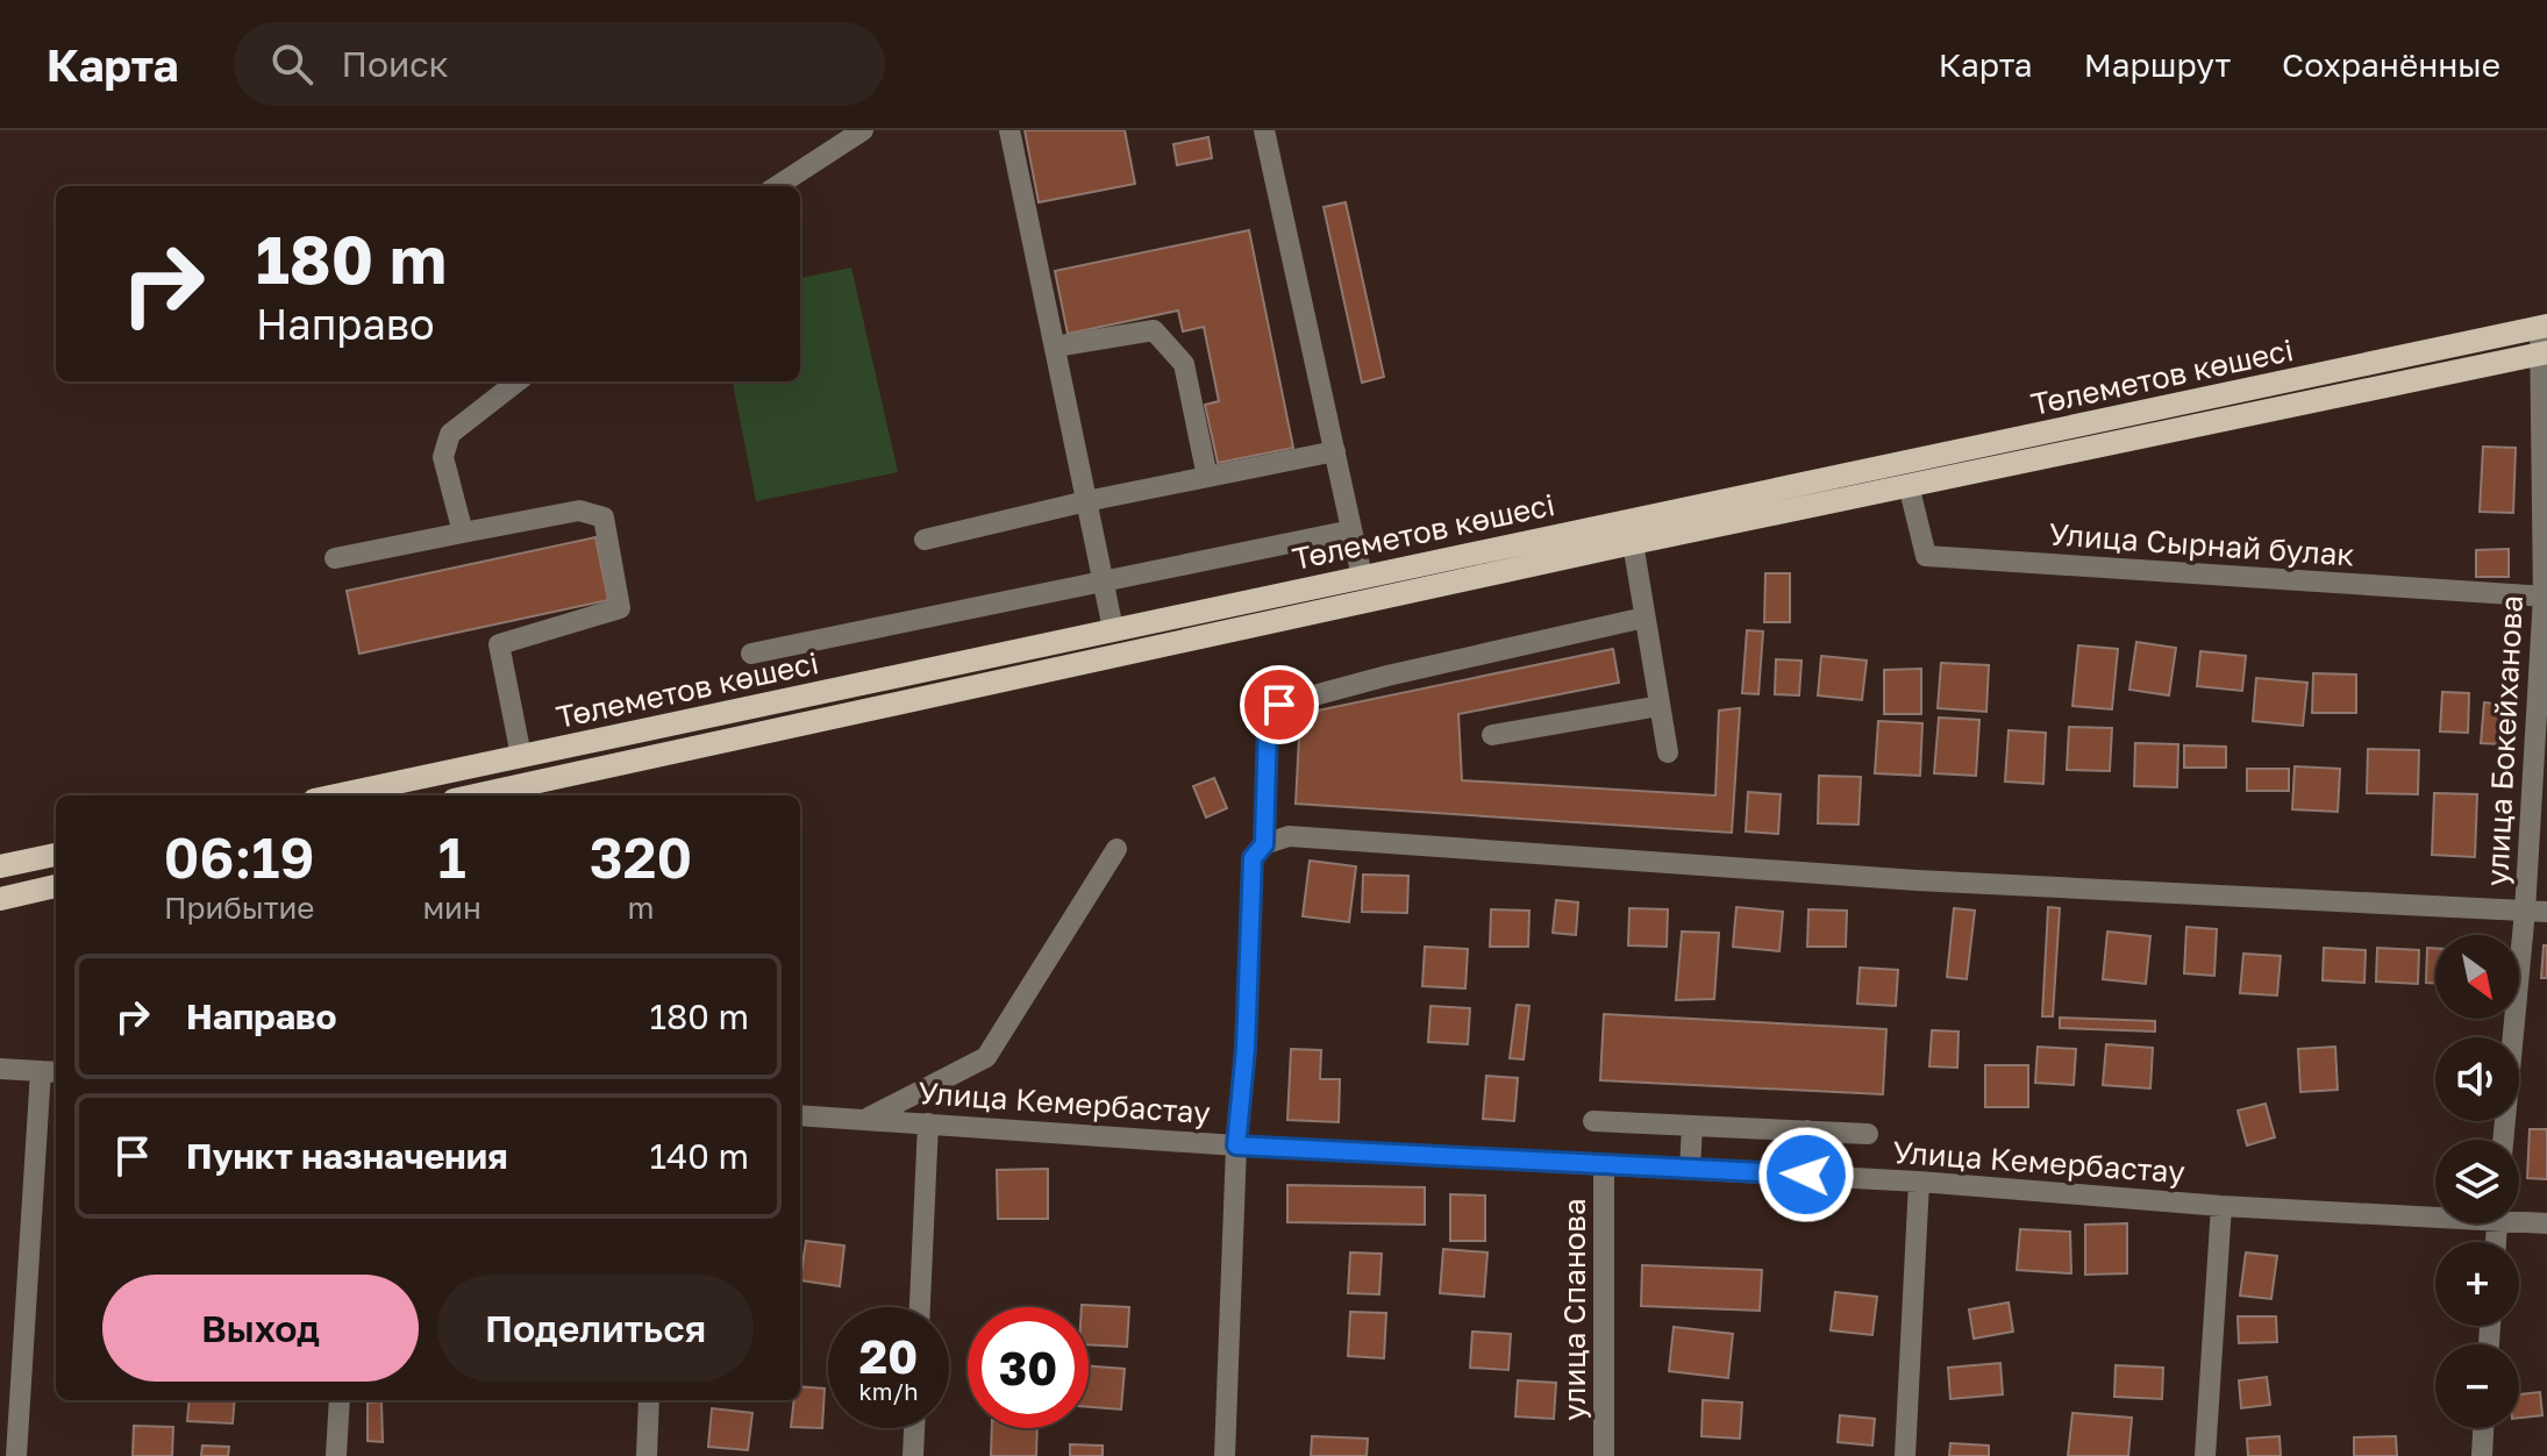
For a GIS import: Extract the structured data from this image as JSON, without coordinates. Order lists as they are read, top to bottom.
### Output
{
  "streets": {
    "main road": ["Төлеметов көшесі"],
    "street": [
      "Улица Сырнай булак",
      "улица Бокейханова",
      "Улица Кемербастау",
      "улица Спанова"
    ]
  },
  "crossings": [
    ["Төлеметов көшесі", "Улица Сырнай булак"],
    ["Төлеметов көшесі", "улица Бокейханова"],
    ["Улица Сырнай булак", "улица Бокейханова"],
    ["Улица Кемербастау", "улица Спанова"]
  ],
  "north": "bottom right",
  "page": {
    "header": "Карта",
    "search": "Поиск",
    "nav": ["Карта", "Маршрут", "Сохранённые"],
    "turn": ["180 m", "Направо"],
    "eta": [
      "06:19",
      "Прибытие",
      "1",
      "мин",
      "320",
      "m"
    ],
    "map_buttons": ["+", "−"],
    "list": [
      {
        "name": "Направо",
        "value": "180 m"
      },
      {
        "name": "Пункт назначения",
        "value": "140 m"
      }
    ],
    "buttons": ["Выход", "Поделиться"],
    "speed": "20 km/h",
    "limit": "30"
  }
}
